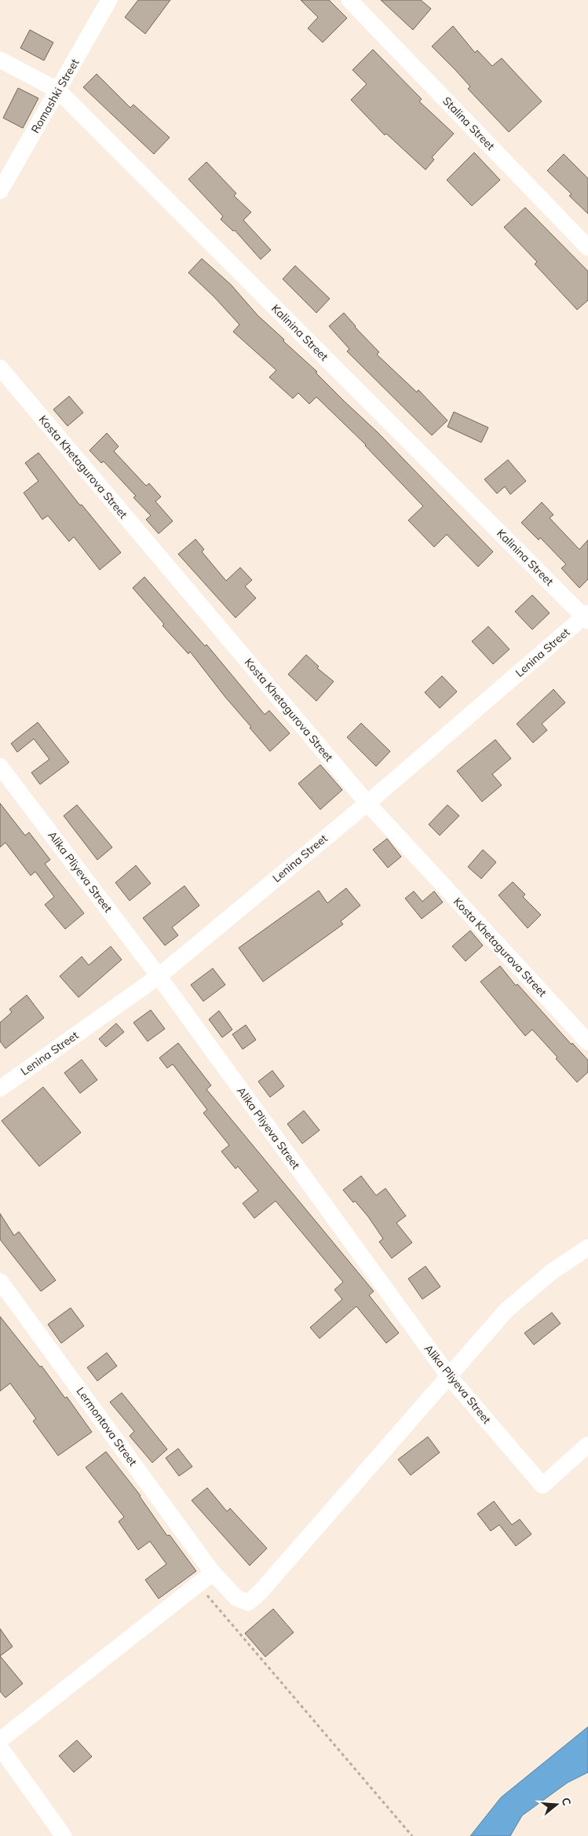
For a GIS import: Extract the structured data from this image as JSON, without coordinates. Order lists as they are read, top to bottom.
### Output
{
  "streets": {
    "street": [
      "Romashki Street",
      "Stalina Street",
      "Kalinina Street",
      "Kosta Khetagurova Street",
      "Lenina Street",
      "Alika Pliyeva Street",
      "Lermontova Street"
    ]
  },
  "crossings": [
    ["Romashki Street", "Kalinina Street"],
    ["Kalinina Street", "Lenina Street"],
    ["Kosta Khetagurova Street", "Lenina Street"],
    ["Lenina Street", "Alika Pliyeva Street"],
    ["Alika Pliyeva Street", "Lermontova Street"]
  ],
  "north": "right"
}
